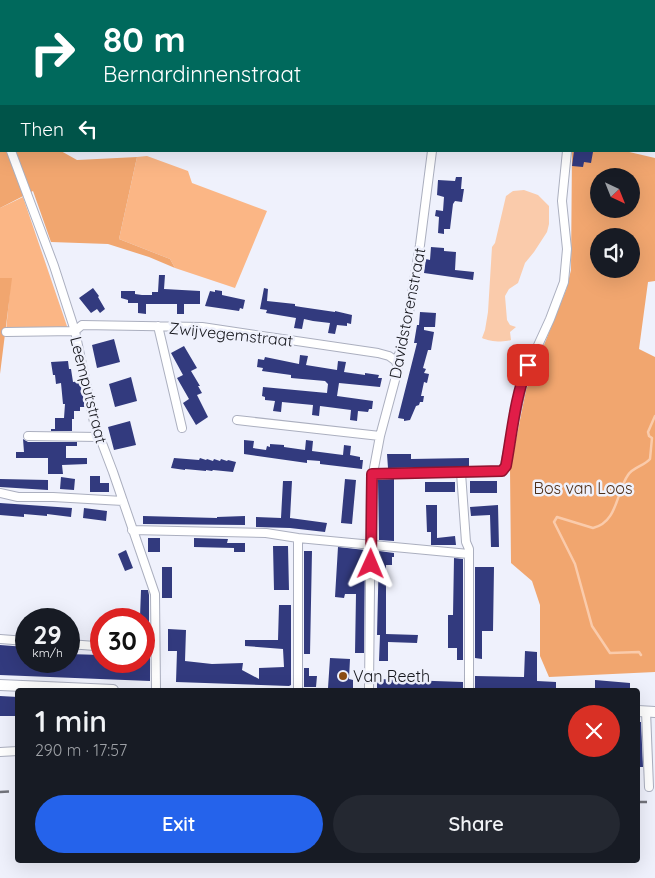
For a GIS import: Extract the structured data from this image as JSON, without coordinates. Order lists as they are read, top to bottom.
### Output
{
  "streets": {
    "street": ["Davidstorenstraat", "Zwijvegemstraat", "Leemputstraat"]
  },
  "crossings": [
    ["Davidstorenstraat", "Zwijvegemstraat"],
    ["Zwijvegemstraat", "Leemputstraat"]
  ],
  "parks": ["Bos van Loos"],
  "places": ["Van Reeth"],
  "north": "bottom right",
  "page": {
    "turn": ["80 m", "Bernardinnenstraat"],
    "then": "Then",
    "speed": "29 km/h",
    "limit": "30",
    "heading": ["1 min", "290 m · 17:57"],
    "buttons": ["Exit", "Share"]
  }
}
